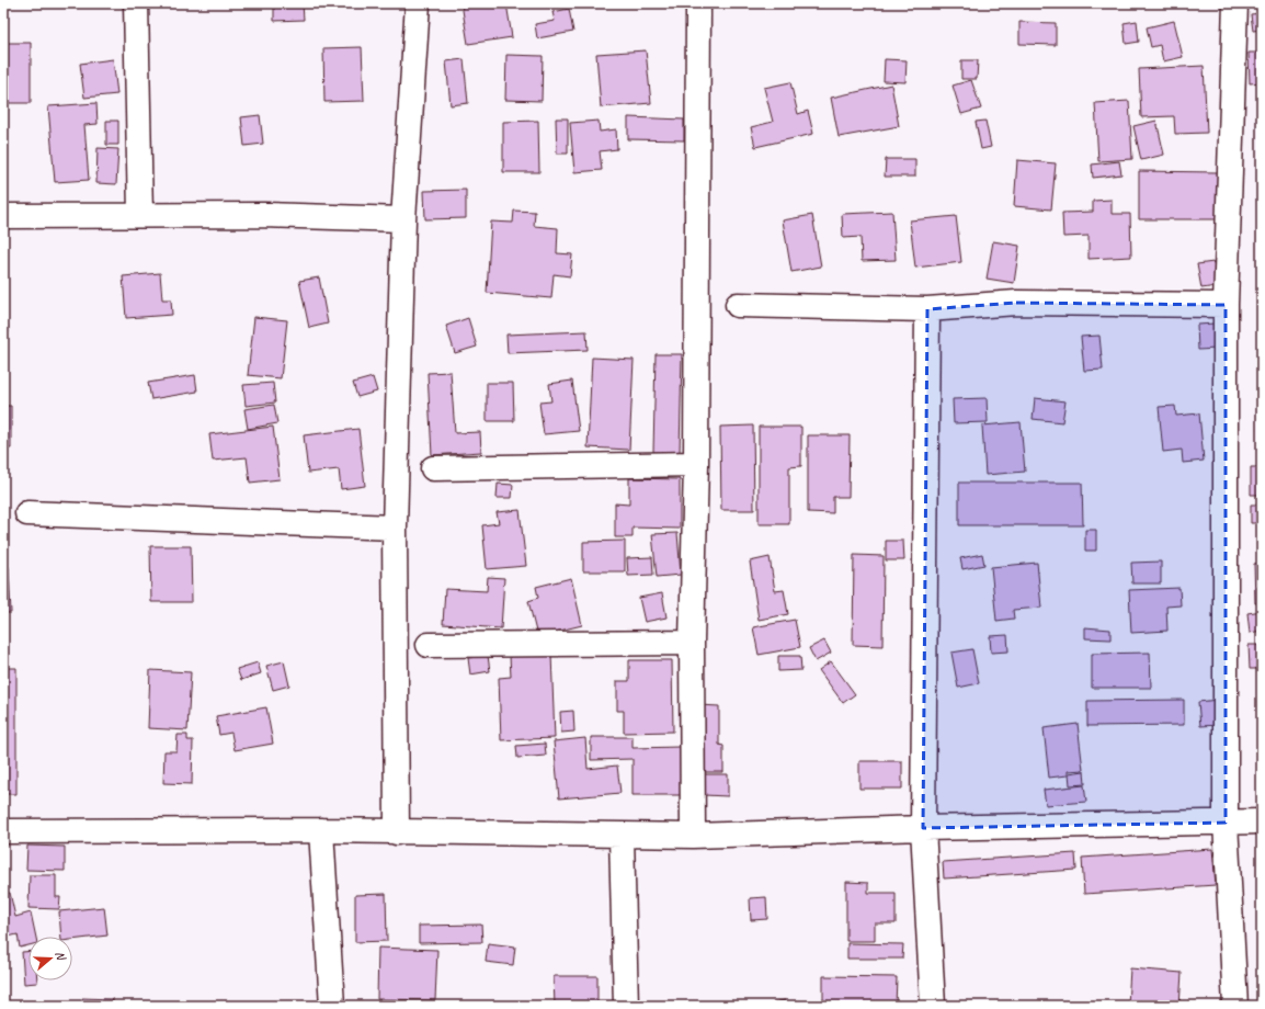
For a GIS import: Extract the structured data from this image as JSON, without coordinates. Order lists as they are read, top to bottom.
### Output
{
  "north": "right"
}
